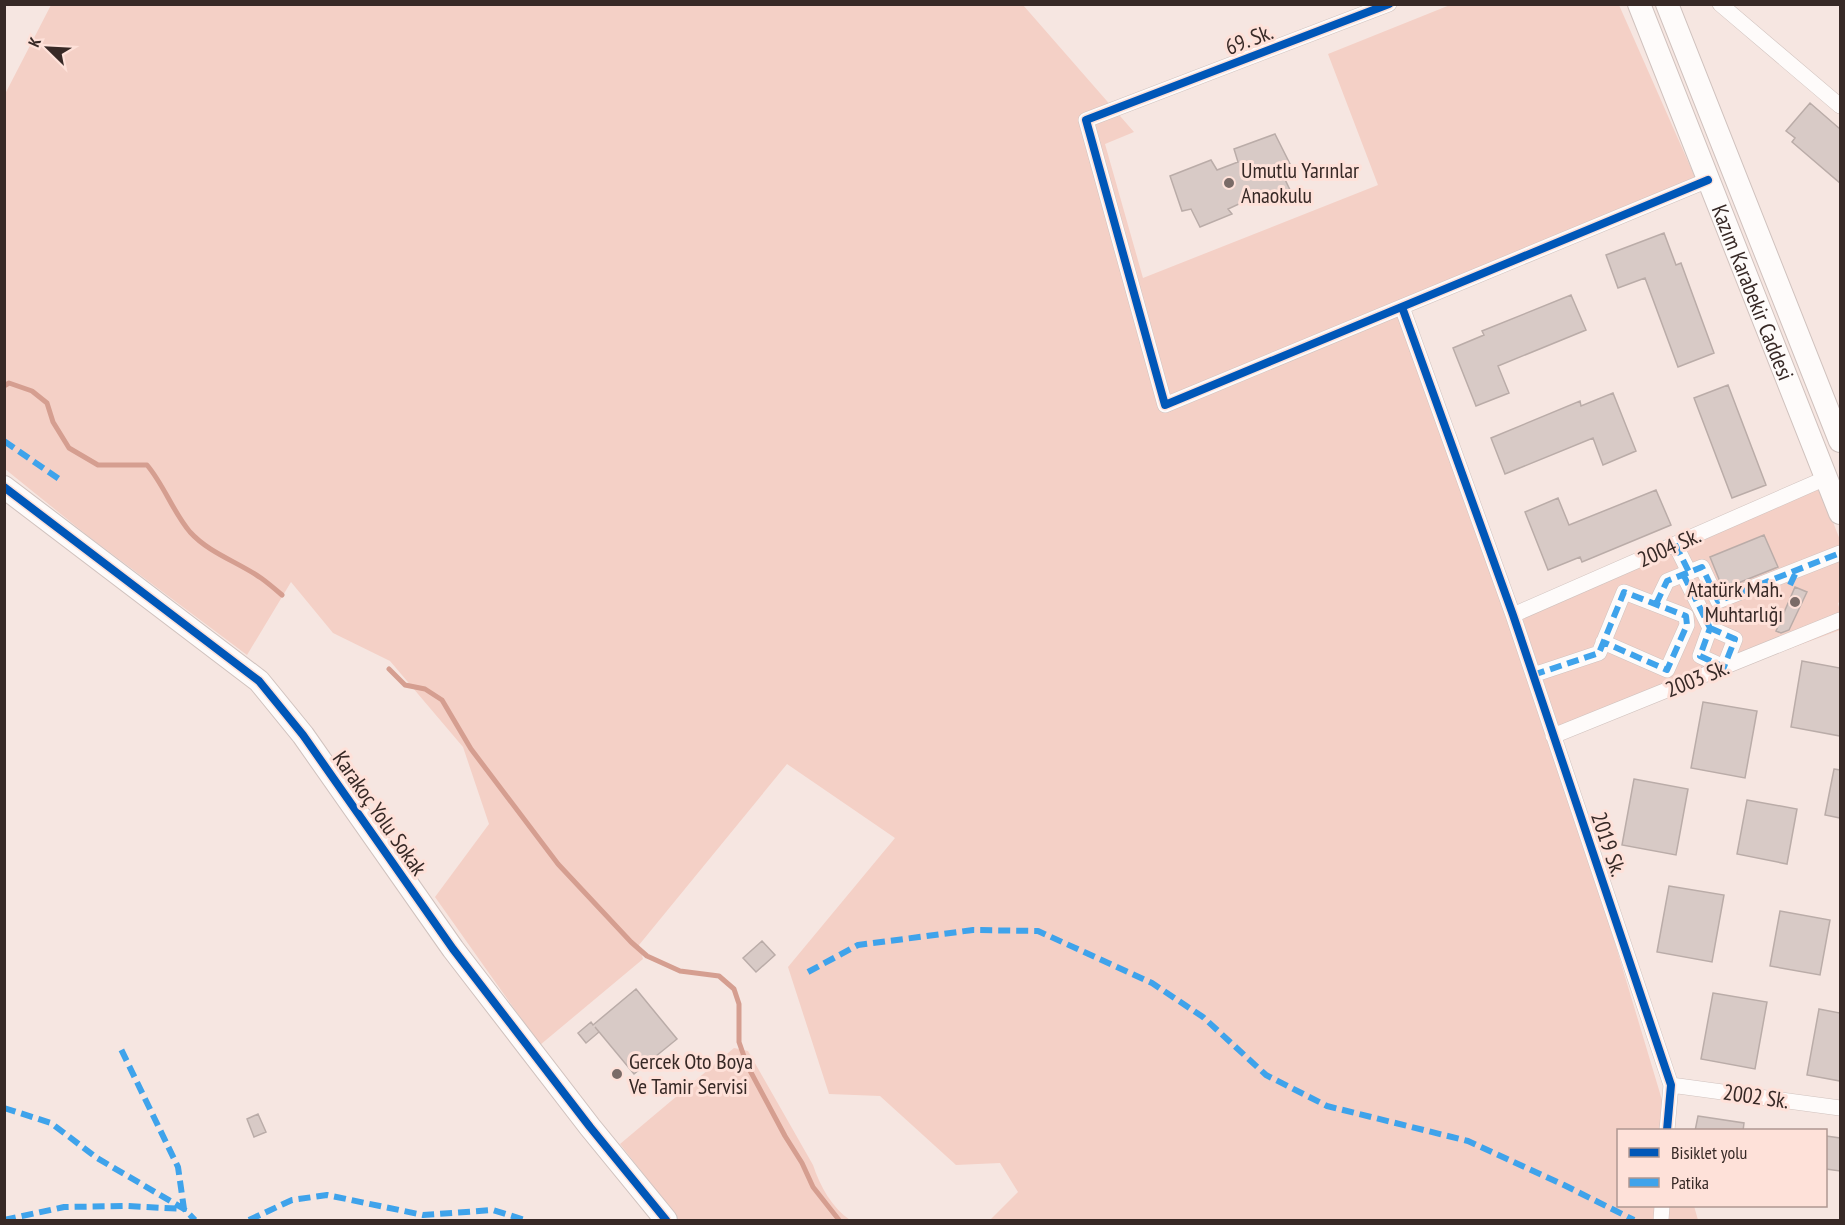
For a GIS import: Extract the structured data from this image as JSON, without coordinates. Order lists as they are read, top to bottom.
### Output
{
  "streets": {
    "street": [
      "69. Sk.",
      "Kazım Karabekir Caddesi",
      "2004 Sk.",
      "2003 Sk.",
      "Karakoç Yolu Sokak",
      "2019 Sk.",
      "2002 Sk."
    ]
  },
  "crossings": [
    ["69. Sk.", "2019 Sk."],
    ["Kazım Karabekir Caddesi", "2004 Sk."],
    ["2004 Sk.", "2019 Sk."],
    ["2003 Sk.", "2019 Sk."],
    ["2019 Sk.", "2002 Sk."]
  ],
  "places": ["Umutlu Yarınlar Anaokulu", "Atatürk Mah. Muhtarlığı", "Gercek Oto Boya Ve Tamir Servisi"],
  "legend": ["Bisiklet yolu", "Patika"],
  "north": "top left"
}
